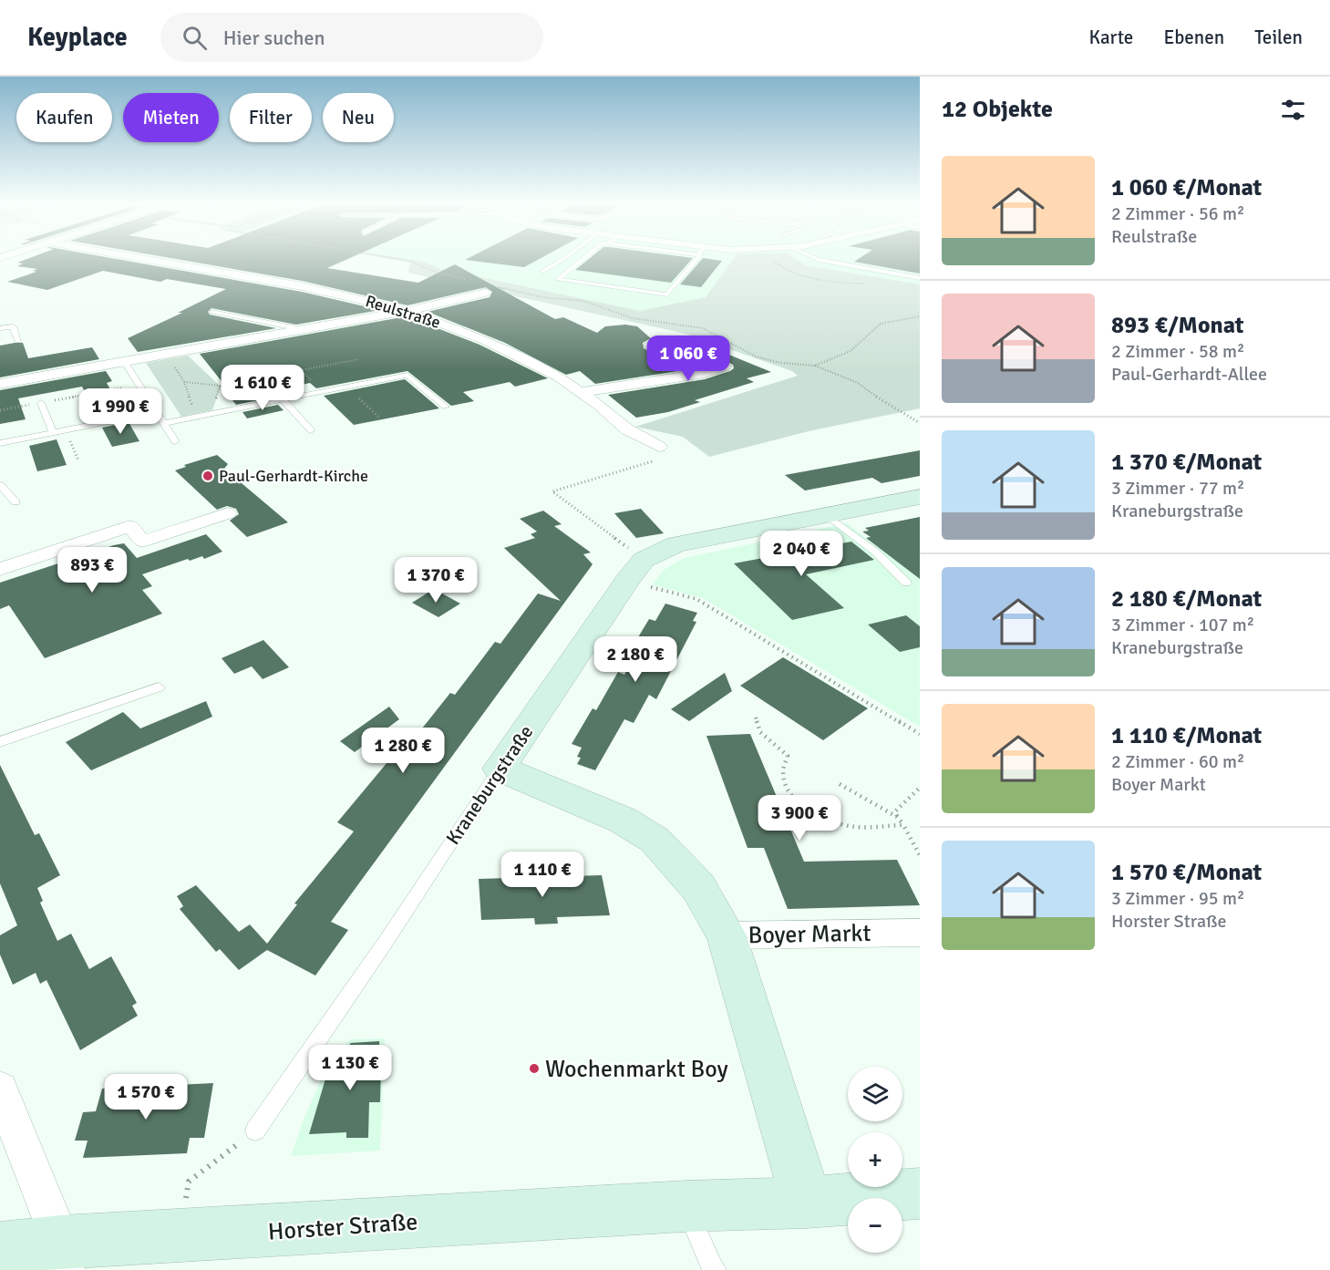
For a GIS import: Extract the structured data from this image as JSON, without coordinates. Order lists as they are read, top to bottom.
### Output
{
  "streets": {
    "street": [
      "Reulstraße",
      "Kraneburgstraße",
      "Boyer Markt",
      "Horster Straße"
    ]
  },
  "crossings": [
    ["Kraneburgstraße", "Boyer Markt"]
  ],
  "places": ["Paul-Gerhardt-Kirche", "Wochenmarkt Boy"],
  "page": {
    "header": "Keyplace",
    "search": "Hier suchen",
    "nav": ["Karte", "Ebenen", "Teilen"],
    "heading": "12 Objekte",
    "chip": [
      "Kaufen",
      "Mieten",
      "Filter",
      "Neu"
    ],
    "list": [
      {
        "name": "1 060 €/Monat",
        "note": "2 Zimmer · 56 m² · Reulstraße"
      },
      {
        "name": "893 €/Monat",
        "note": "2 Zimmer · 58 m² · Paul-Gerhardt-Allee"
      },
      {
        "name": "1 370 €/Monat",
        "note": "3 Zimmer · 77 m² · Kraneburgstraße"
      },
      {
        "name": "2 180 €/Monat",
        "note": "3 Zimmer · 107 m² · Kraneburgstraße"
      },
      {
        "name": "1 110 €/Monat",
        "note": "2 Zimmer · 60 m² · Boyer Markt"
      },
      {
        "name": "1 570 €/Monat",
        "note": "3 Zimmer · 95 m² · Horster Straße"
      }
    ],
    "price": [
      "1 060 €",
      "1 610 €",
      "1 990 €",
      "2 040 €",
      "893 €",
      "1 370 €",
      "2 180 €",
      "1 280 €",
      "3 900 €",
      "1 110 €",
      "1 130 €",
      "1 570 €"
    ],
    "map_buttons": ["+", "−"]
  }
}
